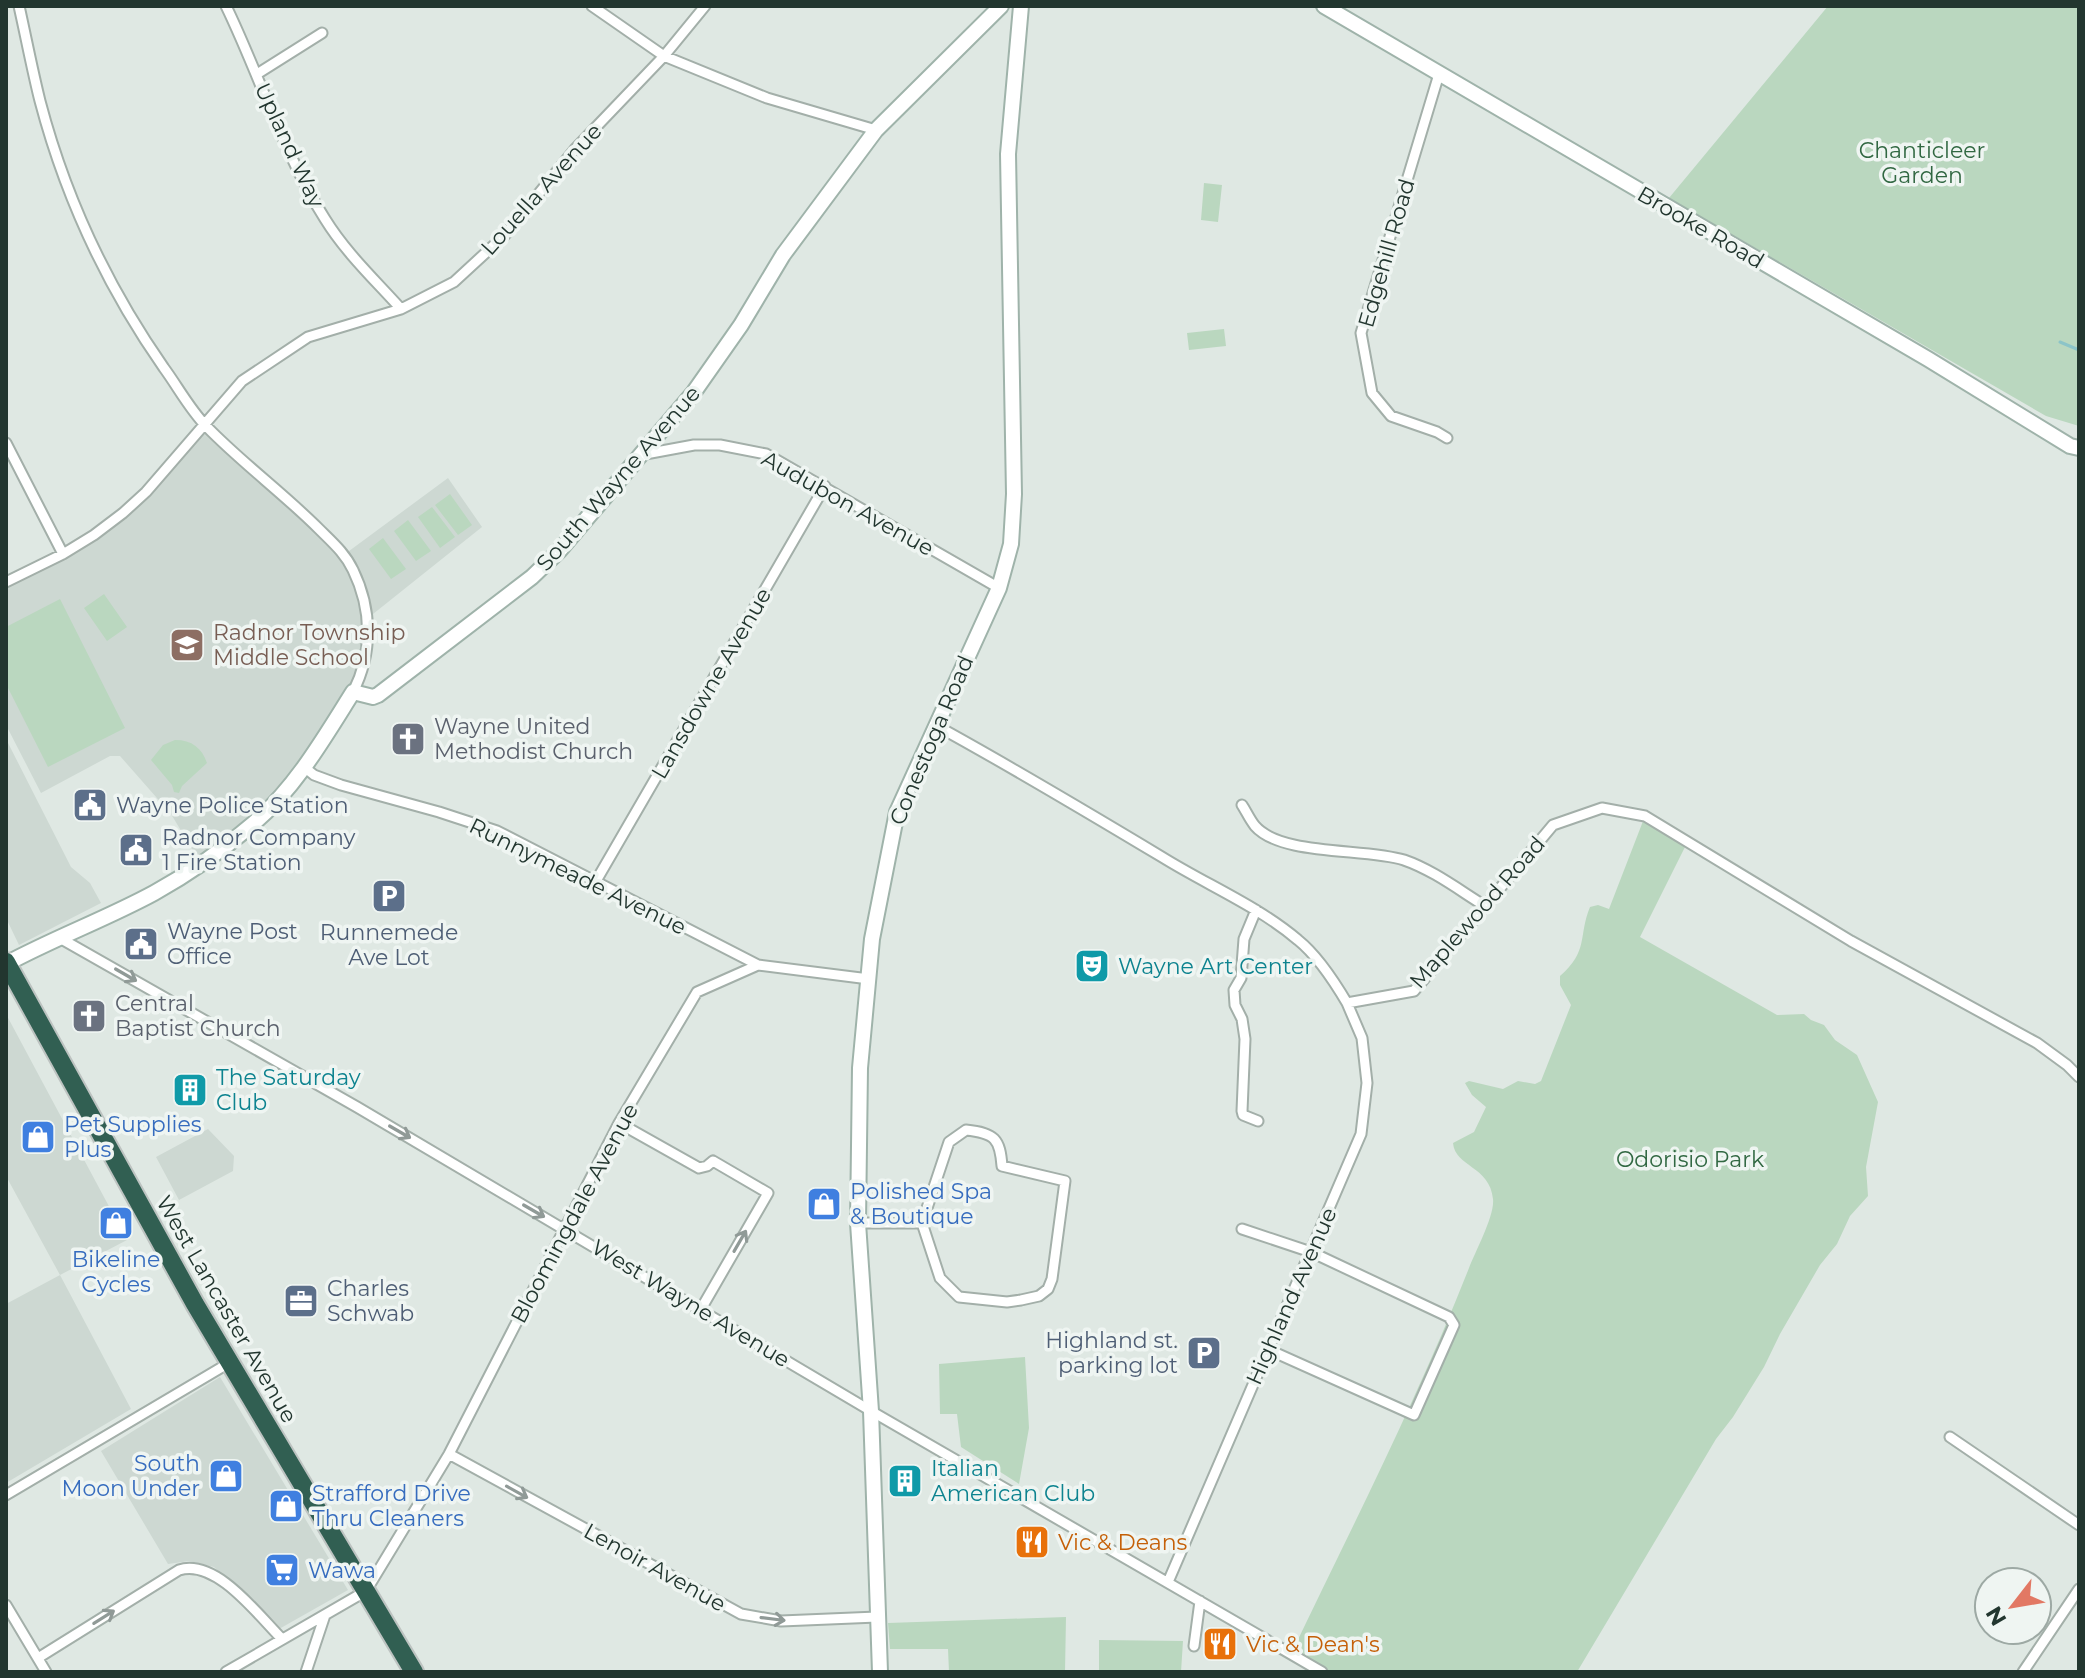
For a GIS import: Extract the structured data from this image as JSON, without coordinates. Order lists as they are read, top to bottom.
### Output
{
  "streets": {
    "highway": ["West Lancaster Avenue"],
    "main road": ["Brooke Road", "South Wayne Avenue", "Conestoga Road"],
    "street": [
      "Upland Way",
      "Louella Avenue",
      "Edgehill Road",
      "Audubon Avenue",
      "Lansdowne Avenue",
      "Runnymeade Avenue",
      "Maplewood Road",
      "Bloomingdale Avenue",
      "Highland Avenue",
      "West Wayne Avenue",
      "Lenoir Avenue"
    ]
  },
  "crossings": [
    ["Upland Way", "Louella Avenue"],
    ["Brooke Road", "Edgehill Road"],
    ["South Wayne Avenue", "Audubon Avenue"],
    ["Audubon Avenue", "Lansdowne Avenue"],
    ["Audubon Avenue", "Conestoga Road"],
    ["Lansdowne Avenue", "Runnymeade Avenue"],
    ["Conestoga Road", "West Wayne Avenue"],
    ["Conestoga Road", "Lenoir Avenue"],
    ["Runnymeade Avenue", "Bloomingdale Avenue"],
    ["Maplewood Road", "Highland Avenue"],
    ["Bloomingdale Avenue", "West Wayne Avenue"],
    ["Bloomingdale Avenue", "West Lancaster Avenue"],
    ["Bloomingdale Avenue", "Lenoir Avenue"],
    ["Highland Avenue", "West Wayne Avenue"]
  ],
  "one_way": ["West Wayne Avenue", "Lenoir Avenue"],
  "parks": ["Chanticleer Garden", "Odorisio Park"],
  "places": {
    "school or university": ["Radnor Township Middle School"],
    "church": ["Wayne United Methodist Church", "Central Baptist Church"],
    "public building": ["Wayne Police Station", "Radnor Company 1 Fire Station", "Wayne Post Office"],
    "parking": ["Runnemede Ave Lot", "Highland st. parking lot"],
    "theatre": ["Wayne Art Center"],
    "building": ["The Saturday Club", "Italian American Club"],
    "shop": [
      "Pet Supplies Plus",
      "Polished Spa & Boutique",
      "Bikeline Cycles",
      "South Moon Under",
      "Strafford Drive Thru Cleaners"
    ],
    "office": ["Charles Schwab"],
    "restaurant": ["Vic & Deans", "Vic & Dean's"],
    "supermarket": ["Wawa"]
  },
  "north": "bottom left"
}
